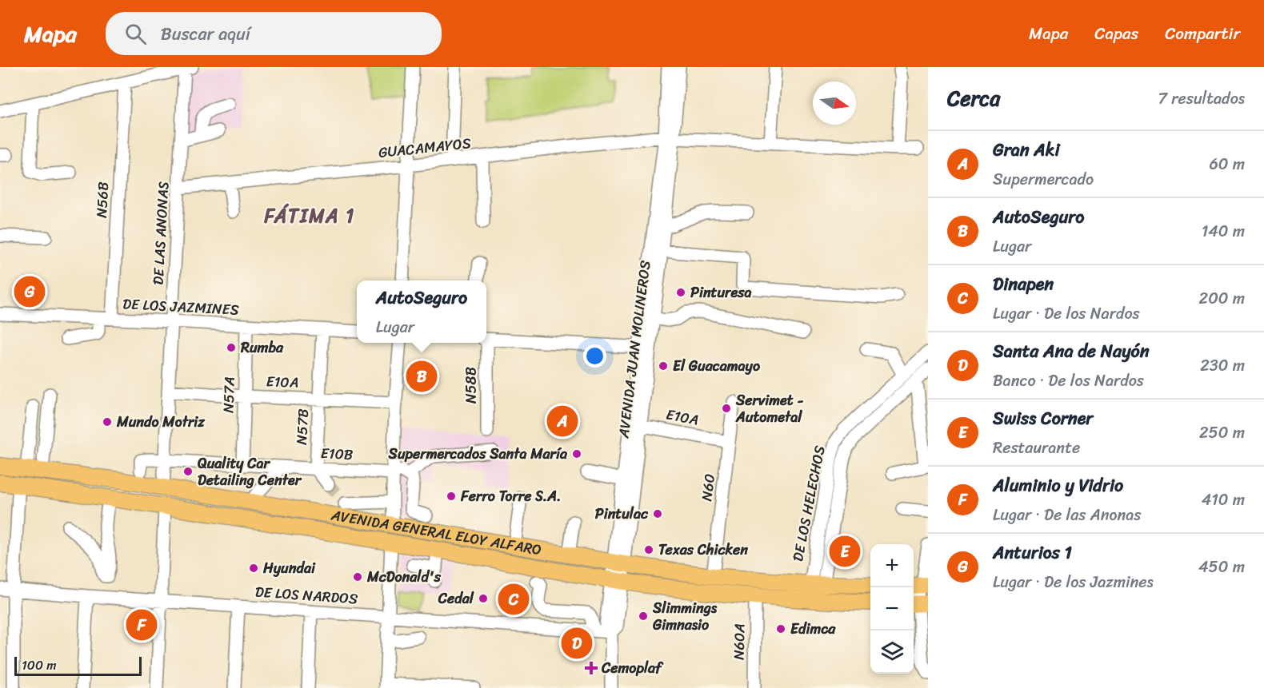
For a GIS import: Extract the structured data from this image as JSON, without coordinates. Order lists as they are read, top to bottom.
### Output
{
  "streets": {
    "main road": ["AVENIDA GENERAL ELOY ALFARO"],
    "street": [
      "GUACAMAYOS",
      "N56B",
      "DE LAS ANONAS",
      "DE LOS JAZMINES",
      "AVENIDA JUAN MOLINEROS",
      "E10A",
      "N58B",
      "N57A",
      "N57B",
      "E10B",
      "N60",
      "DE LOS HELECHOS",
      "DE LOS NARDOS",
      "N60A"
    ]
  },
  "crossings": [
    ["GUACAMAYOS", "DE LAS ANONAS"],
    ["GUACAMAYOS", "AVENIDA JUAN MOLINEROS"],
    ["N56B", "DE LOS JAZMINES"],
    ["DE LAS ANONAS", "DE LOS JAZMINES"],
    ["DE LAS ANONAS", "E10A"],
    ["DE LAS ANONAS", "E10B"],
    ["DE LAS ANONAS", "AVENIDA GENERAL ELOY ALFARO"],
    ["DE LOS JAZMINES", "N57A"],
    ["DE LOS JAZMINES", "N57B"],
    ["AVENIDA JUAN MOLINEROS", "E10A"],
    ["AVENIDA JUAN MOLINEROS", "AVENIDA GENERAL ELOY ALFARO"],
    ["AVENIDA JUAN MOLINEROS", "DE LOS NARDOS"],
    ["E10A", "N57A"],
    ["E10A", "N57B"],
    ["E10A", "N60"],
    ["N57A", "E10B"],
    ["N57B", "E10B"],
    ["N60", "AVENIDA GENERAL ELOY ALFARO"],
    ["DE LOS HELECHOS", "AVENIDA GENERAL ELOY ALFARO"],
    ["AVENIDA GENERAL ELOY ALFARO", "N60A"]
  ],
  "districts": ["FÁTIMA 1"],
  "places": {
    "other": [
      "Pinturesa",
      "Rumba",
      "El Guacamayo",
      "Servimet - Autometal",
      "Mundo Motriz",
      "Supermercados Santa María",
      "Quality Car Detailing Center",
      "Ferro Torre S.A.",
      "Pintulac",
      "Texas Chicken",
      "Hyundai",
      "McDonald's",
      "Cedal",
      "Slimmings Gimnasio",
      "Edimca"
    ],
    "health": ["Cemoplaf"]
  },
  "scale_bar": "100 m",
  "north": "right",
  "page": {
    "header": "Mapa",
    "search": "Buscar aquí",
    "nav": ["Mapa", "Capas", "Compartir"],
    "heading": ["Cerca", "7 resultados"],
    "list": [
      {
        "mark": "A",
        "name": "Gran Aki",
        "note": "Supermercado",
        "value": "60 m"
      },
      {
        "mark": "B",
        "name": "AutoSeguro",
        "note": "Lugar",
        "value": "140 m"
      },
      {
        "mark": "C",
        "name": "Dinapen",
        "note": "Lugar · De los Nardos",
        "value": "200 m"
      },
      {
        "mark": "D",
        "name": "Santa Ana de Nayón",
        "note": "Banco · De los Nardos",
        "value": "230 m"
      },
      {
        "mark": "E",
        "name": "Swiss Corner",
        "note": "Restaurante",
        "value": "250 m"
      },
      {
        "mark": "F",
        "name": "Aluminio y Vidrio",
        "note": "Lugar · De las Anonas",
        "value": "410 m"
      },
      {
        "mark": "G",
        "name": "Anturios 1",
        "note": "Lugar · De los Jazmines",
        "value": "450 m"
      }
    ],
    "pins": [
      "G",
      "B",
      "A",
      "E",
      "C",
      "F",
      "D"
    ],
    "popup": ["AutoSeguro", "Lugar"],
    "map_buttons": ["+", "−"],
    "scale": "100 m"
  }
}
